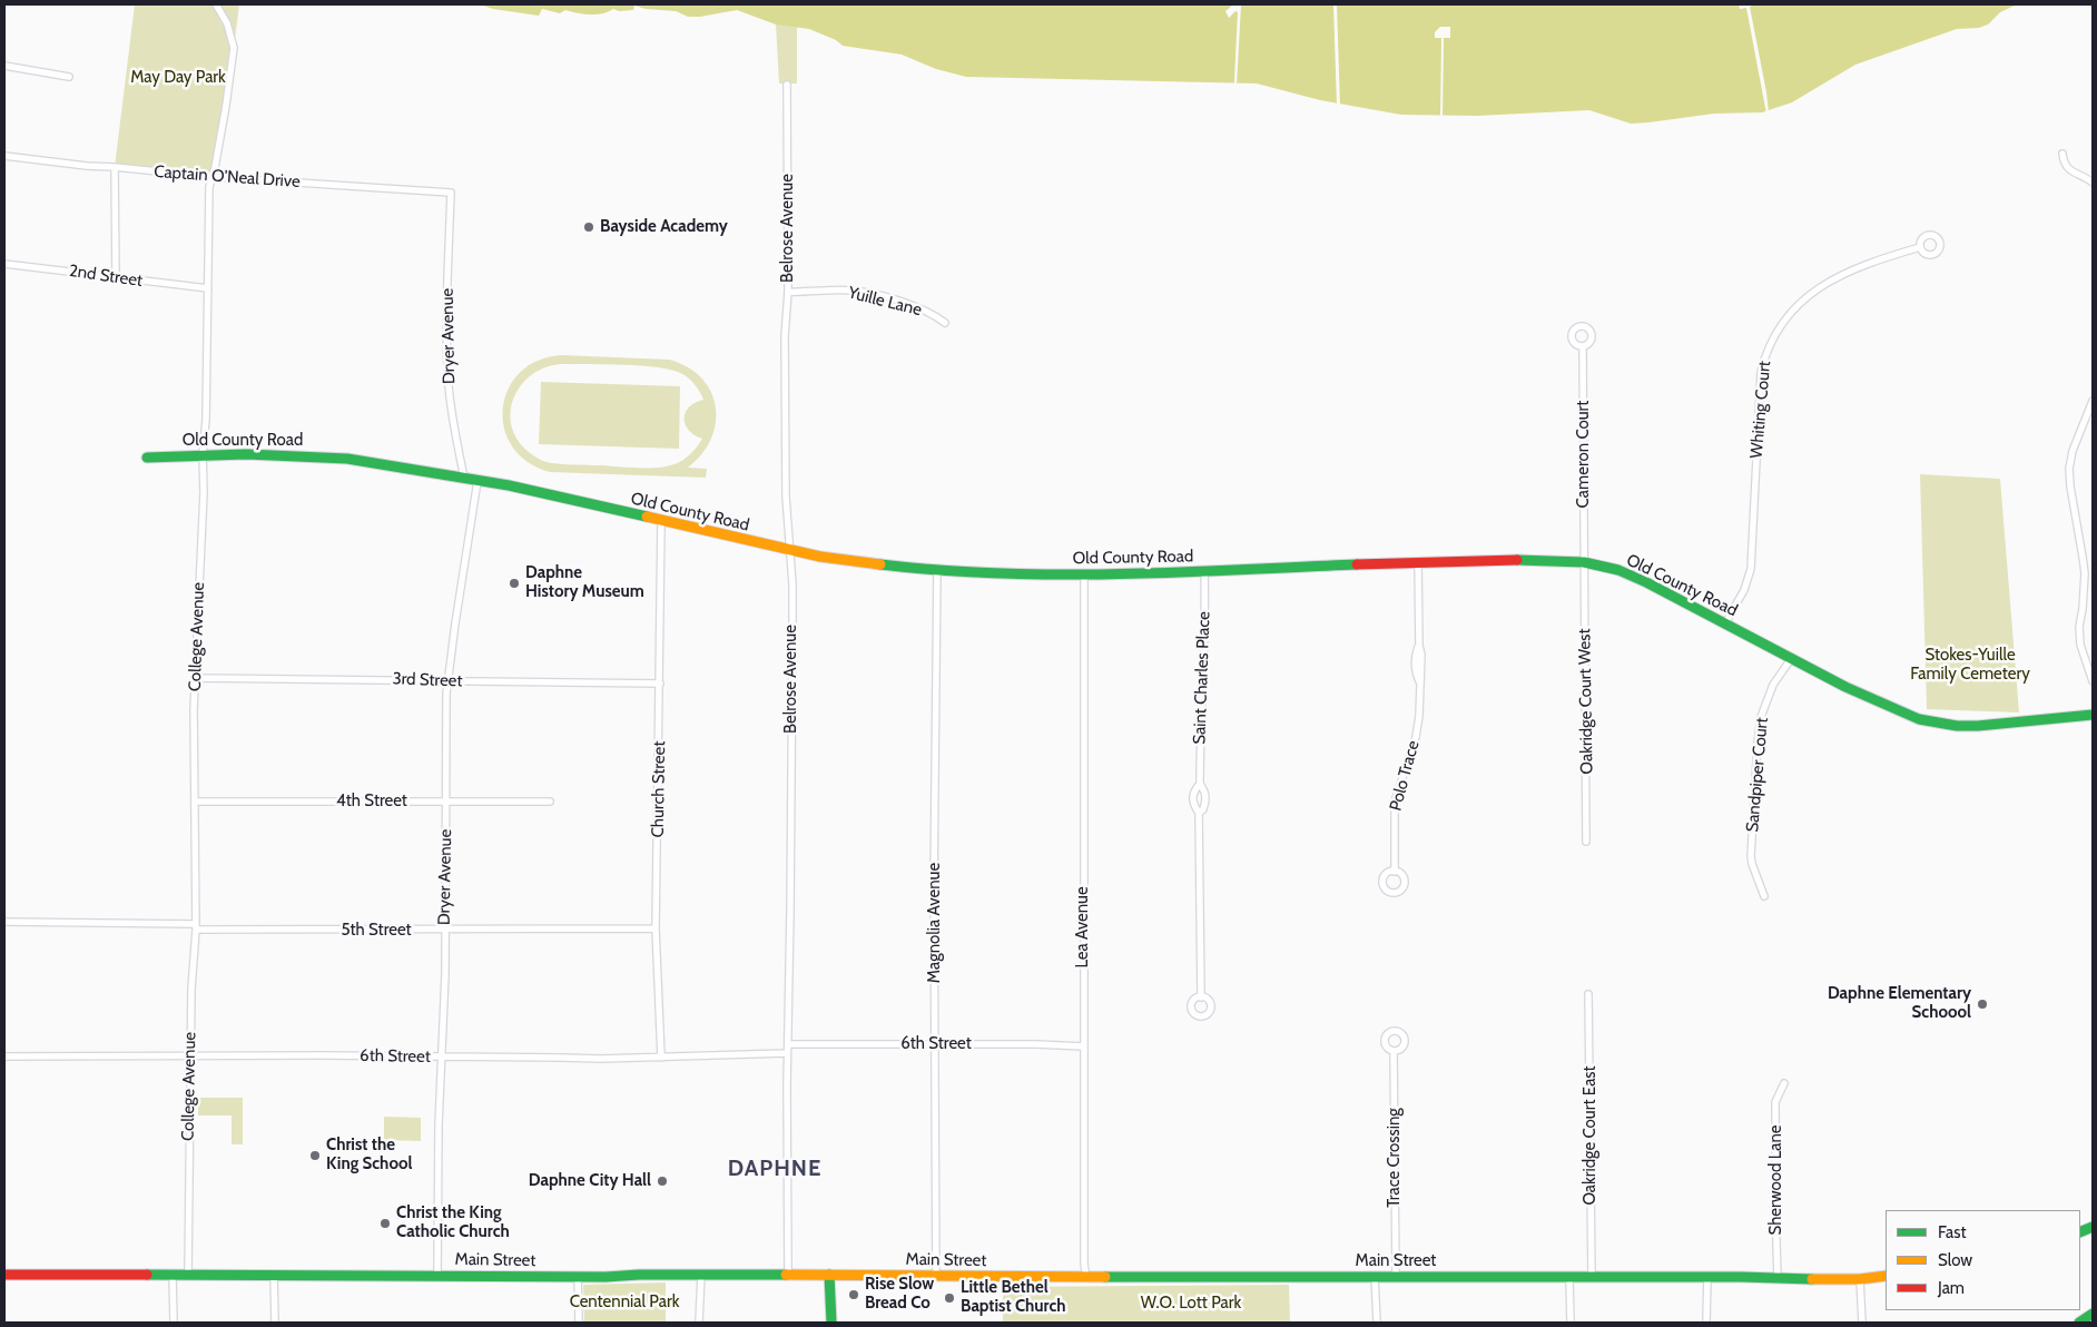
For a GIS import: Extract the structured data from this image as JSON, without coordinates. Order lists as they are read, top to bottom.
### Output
{
  "streets": {
    "street": [
      "Captain O'Neal Drive",
      "Belrose Avenue",
      "2nd Street",
      "Yuille Lane",
      "Dryer Avenue",
      "Whiting Court",
      "Old County Road",
      "Cameron Court",
      "College Avenue",
      "Saint Charles Place",
      "3rd Street",
      "Oakridge Court West",
      "Sandpiper Court",
      "Polo Trace",
      "Church Street",
      "4th Street",
      "Magnolia Avenue",
      "Lea Avenue",
      "5th Street",
      "6th Street",
      "Oakridge Court East",
      "Trace Crossing",
      "Sherwood Lane",
      "Main Street"
    ]
  },
  "crossings": [
    ["Captain O'Neal Drive", "Dryer Avenue"],
    ["Captain O'Neal Drive", "College Avenue"],
    ["Belrose Avenue", "Yuille Lane"],
    ["Belrose Avenue", "Old County Road"],
    ["Belrose Avenue", "6th Street"],
    ["Belrose Avenue", "Main Street"],
    ["2nd Street", "College Avenue"],
    ["Dryer Avenue", "Old County Road"],
    ["Dryer Avenue", "3rd Street"],
    ["Dryer Avenue", "4th Street"],
    ["Dryer Avenue", "5th Street"],
    ["Dryer Avenue", "6th Street"],
    ["Dryer Avenue", "Main Street"],
    ["Whiting Court", "Old County Road"],
    ["Old County Road", "Cameron Court"],
    ["Old County Road", "College Avenue"],
    ["Old County Road", "Saint Charles Place"],
    ["Old County Road", "Oakridge Court West"],
    ["Old County Road", "Sandpiper Court"],
    ["Old County Road", "Polo Trace"],
    ["Old County Road", "Church Street"],
    ["Old County Road", "Magnolia Avenue"],
    ["Old County Road", "Lea Avenue"],
    ["Cameron Court", "Oakridge Court West"],
    ["College Avenue", "3rd Street"],
    ["College Avenue", "4th Street"],
    ["College Avenue", "5th Street"],
    ["College Avenue", "6th Street"],
    ["College Avenue", "Main Street"],
    ["3rd Street", "Church Street"],
    ["Church Street", "5th Street"],
    ["Church Street", "6th Street"],
    ["Magnolia Avenue", "6th Street"],
    ["Magnolia Avenue", "Main Street"],
    ["Lea Avenue", "6th Street"],
    ["Lea Avenue", "Main Street"],
    ["Oakridge Court East", "Main Street"],
    ["Trace Crossing", "Main Street"],
    ["Sherwood Lane", "Main Street"]
  ],
  "districts": ["DAPHNE"],
  "parks": [
    "May Day Park",
    "Stokes-Yuille Family Cemetery",
    "Centennial Park",
    "W.O. Lott Park"
  ],
  "places": [
    "Bayside Academy",
    "Daphne History Museum",
    "Daphne Elementary Schoool",
    "Christ the King School",
    "Daphne City Hall",
    "Christ the King Catholic Church",
    "Rise Slow Bread Co",
    "Little Bethel Baptist Church"
  ],
  "legend": ["Fast", "Slow", "Jam"]
}
